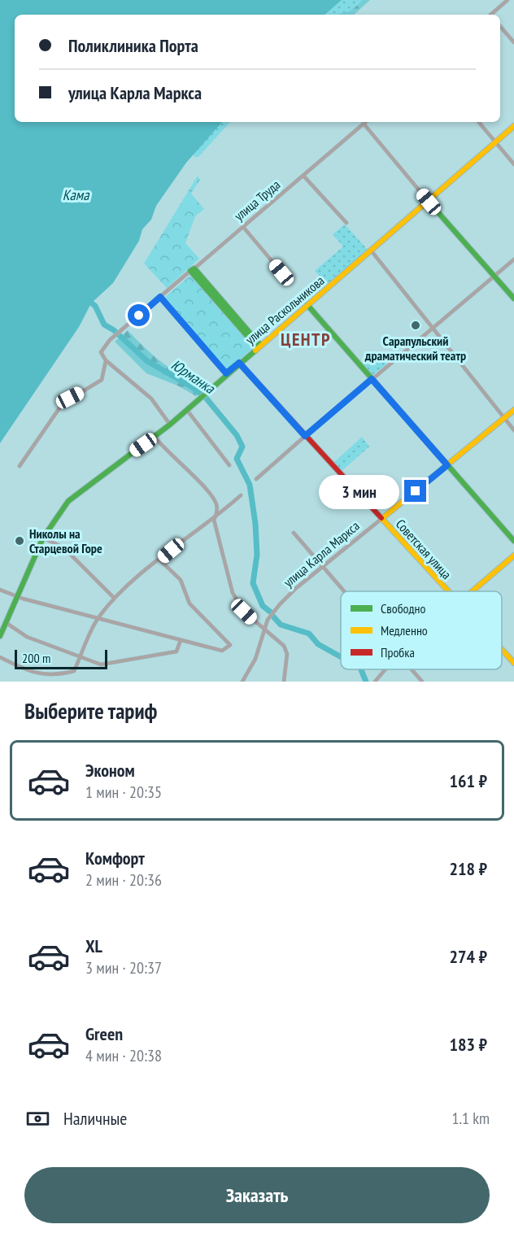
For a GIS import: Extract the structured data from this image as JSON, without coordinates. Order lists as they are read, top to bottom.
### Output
{
  "streets": {
    "main road": ["улица Раскольникова", "Советская улица", "улица Карла Маркса"],
    "street": ["улица Труда"]
  },
  "crossings": [
    ["улица Раскольникова", "Советская улица"],
    ["Советская улица", "улица Карла Маркса"]
  ],
  "districts": ["ЦЕНТР"],
  "water": ["Кама", "Юрманка"],
  "places": ["Сарапульский драматический театр", "Николы на Старцевой Горе"],
  "legend": ["Свободно", "Медленно", "Пробка"],
  "scale_bar": "200 m",
  "page": {
    "banner": ["Поликлиника Порта", "улица Карла Маркса"],
    "bubble": "3 мин",
    "scale": "200 m",
    "heading": "Выберите тариф",
    "list": [
      {
        "name": "Эконом",
        "note": "1 мин · 20:35",
        "value": "161 ₽"
      },
      {
        "name": "Комфорт",
        "note": "2 мин · 20:36",
        "value": "218 ₽"
      },
      {
        "name": "XL",
        "note": "3 мин · 20:37",
        "value": "274 ₽"
      },
      {
        "name": "Green",
        "note": "4 мин · 20:38",
        "value": "183 ₽"
      }
    ],
    "pay": ["Наличные", "1.1 km"],
    "buttons": "Заказать"
  }
}
